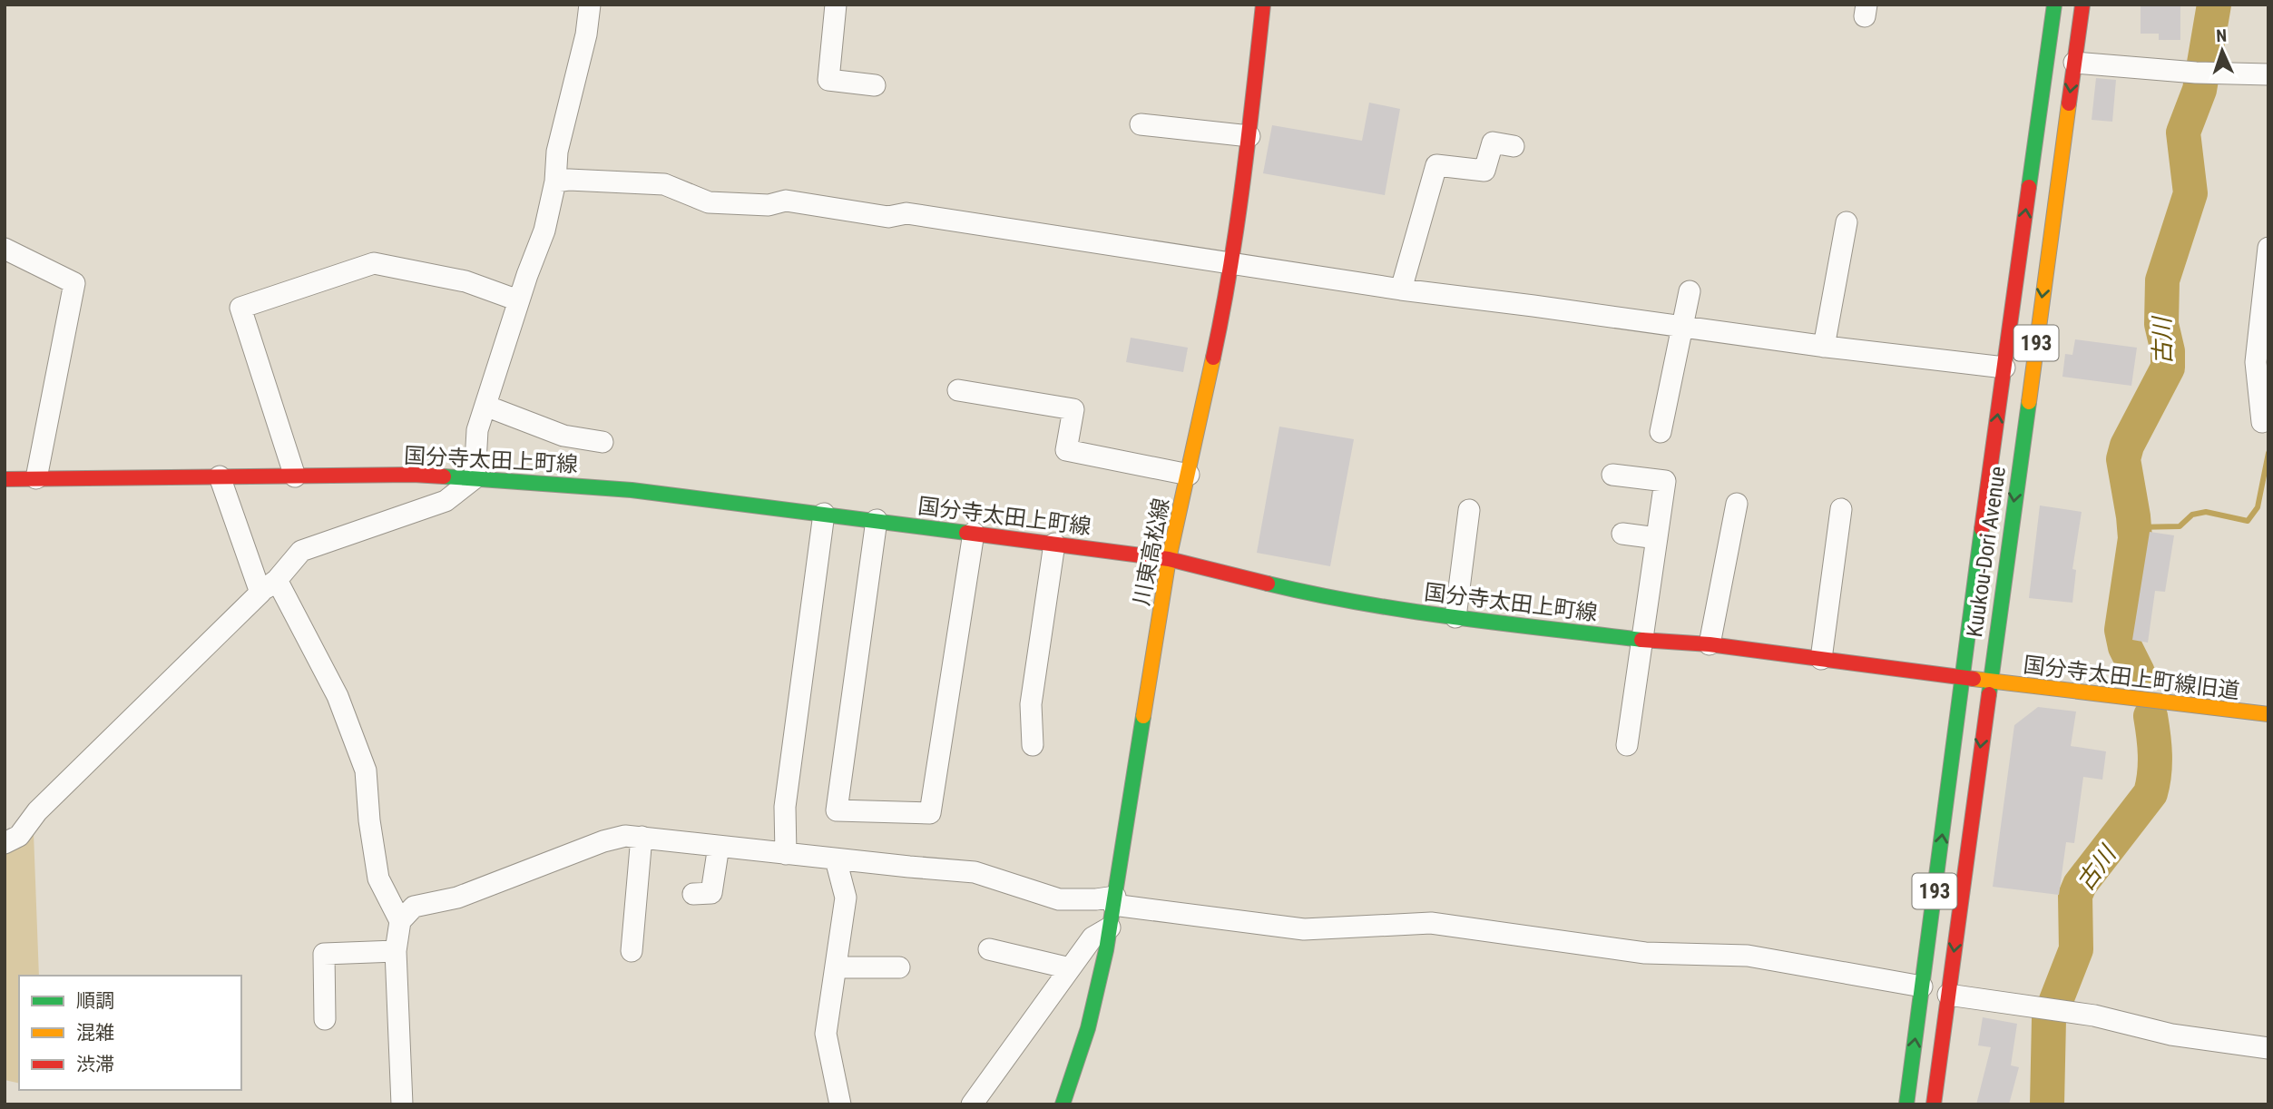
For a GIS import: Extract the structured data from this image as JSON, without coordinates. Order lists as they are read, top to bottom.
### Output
{
  "streets": {
    "main road": [
      "193",
      "国分寺太田上町線",
      "川東高松線",
      "Kuukou-Dori Avenue",
      "国分寺太田上町線旧道"
    ]
  },
  "crossings": [
    ["国分寺太田上町線", "川東高松線"],
    ["国分寺太田上町線", "Kuukou-Dori Avenue"],
    ["国分寺太田上町線", "国分寺太田上町線旧道"],
    ["Kuukou-Dori Avenue", "国分寺太田上町線旧道"]
  ],
  "water": ["古川"],
  "legend": ["順調", "混雑", "渋滞"],
  "north": "top"
}
